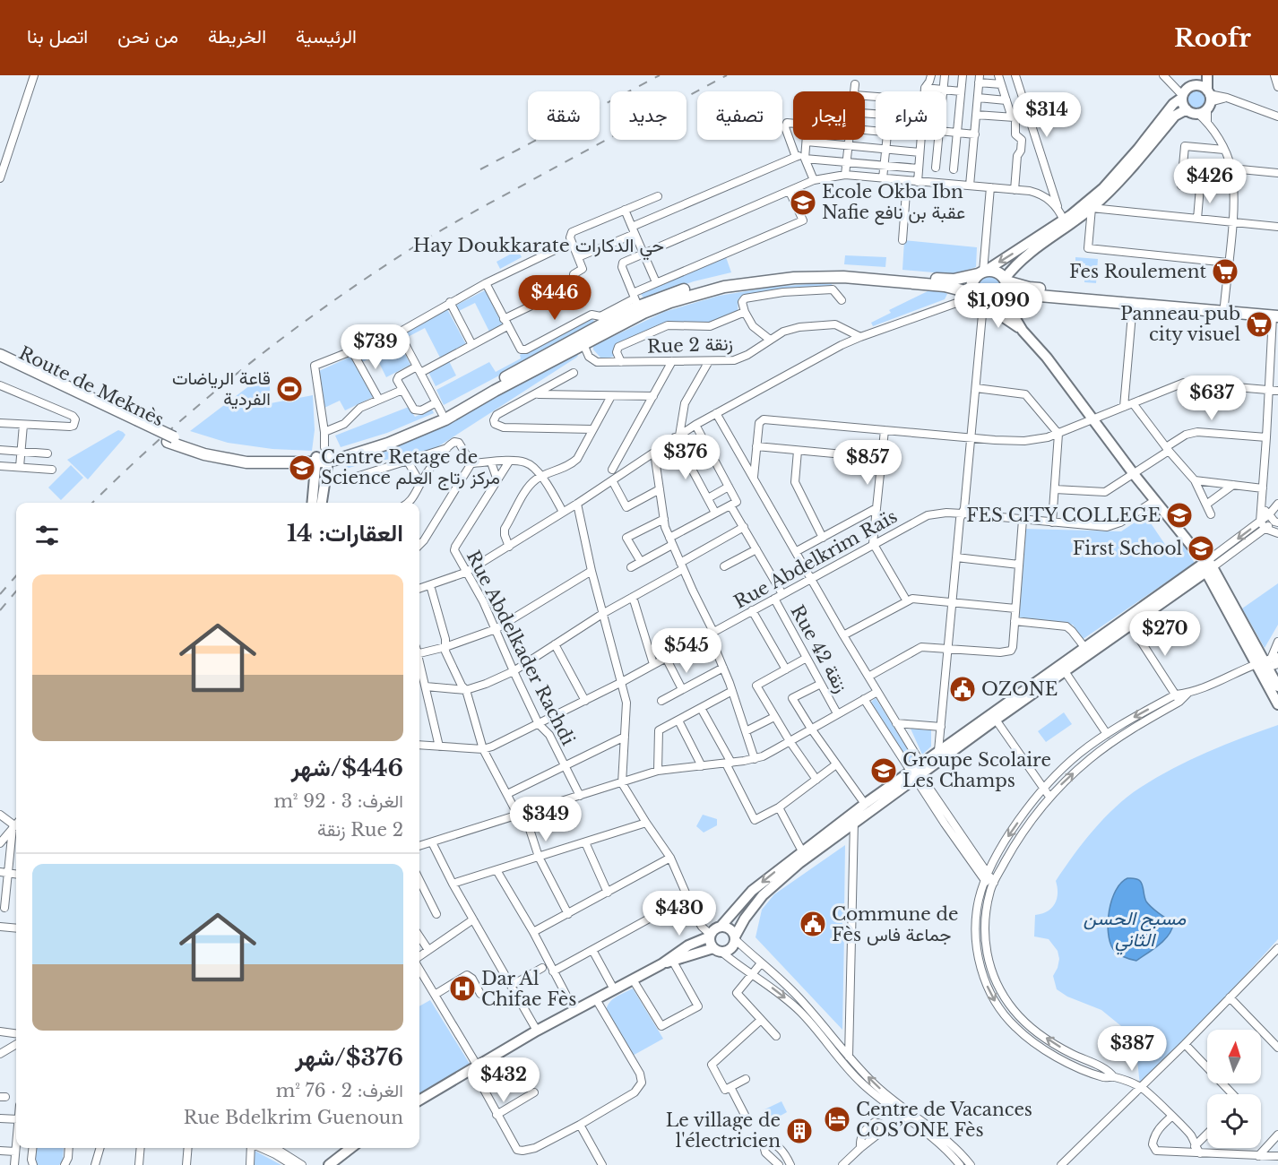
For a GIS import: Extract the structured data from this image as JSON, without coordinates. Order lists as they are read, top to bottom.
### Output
{
  "streets": {
    "main road": ["Route de Meknès"],
    "street": [
      "Rue 2 زنقة",
      "Rue Abdelkrim Raïs",
      "Rue Abdelkader Rachdi",
      "Rue 42 زنقة"
    ]
  },
  "crossings": [
    ["Rue Abdelkrim Raïs", "Rue Abdelkader Rachdi"],
    ["Rue Abdelkrim Raïs", "Rue 42 زنقة"]
  ],
  "districts": ["Hay Doukkarate حي الدكارات"],
  "water": ["مسبح الحسن الثاني"],
  "places": {
    "school or university": [
      "Ecole Okba Ibn Nafie عقبة بن نافع",
      "Centre Retage de Science مركز رتاج العلم",
      "FES CITY COLLEGE",
      "First School",
      "Groupe Scolaire Les Champs"
    ],
    "supermarket": ["Fes Roulement", "Panneau pub city visuel"],
    "sports": ["قاعة الرياضات الفردية"],
    "public building": ["OZONE", "Commune de Fès جماعة فاس"],
    "hospital": ["Dar Al Chifae Fès"],
    "hotel": ["Centre de Vacances COS’ONE Fès"],
    "building": ["Le village de l'électricien"]
  },
  "north": "top",
  "page": {
    "header": "Roofr",
    "nav": [
      "الرئيسية",
      "الخريطة",
      "من نحن",
      "اتصل بنا"
    ],
    "chip": [
      "شراء",
      "إيجار",
      "تصفية",
      "جديد",
      "شقة"
    ],
    "price": [
      "$314",
      "$426",
      "$446",
      "$1,090",
      "$739",
      "$637",
      "$376",
      "$857",
      "$270",
      "$545",
      "$349",
      "$430",
      "$387",
      "$432"
    ],
    "heading": "العقارات: 14",
    "list": [
      {
        "name": "$446/شهر",
        "note": "الغرف: 3 · 92 m² · Rue 2 زنقة"
      },
      {
        "name": "$376/شهر",
        "note": "الغرف: 2 · 76 m² · Rue Bdelkrim Guenoun"
      }
    ]
  }
}
